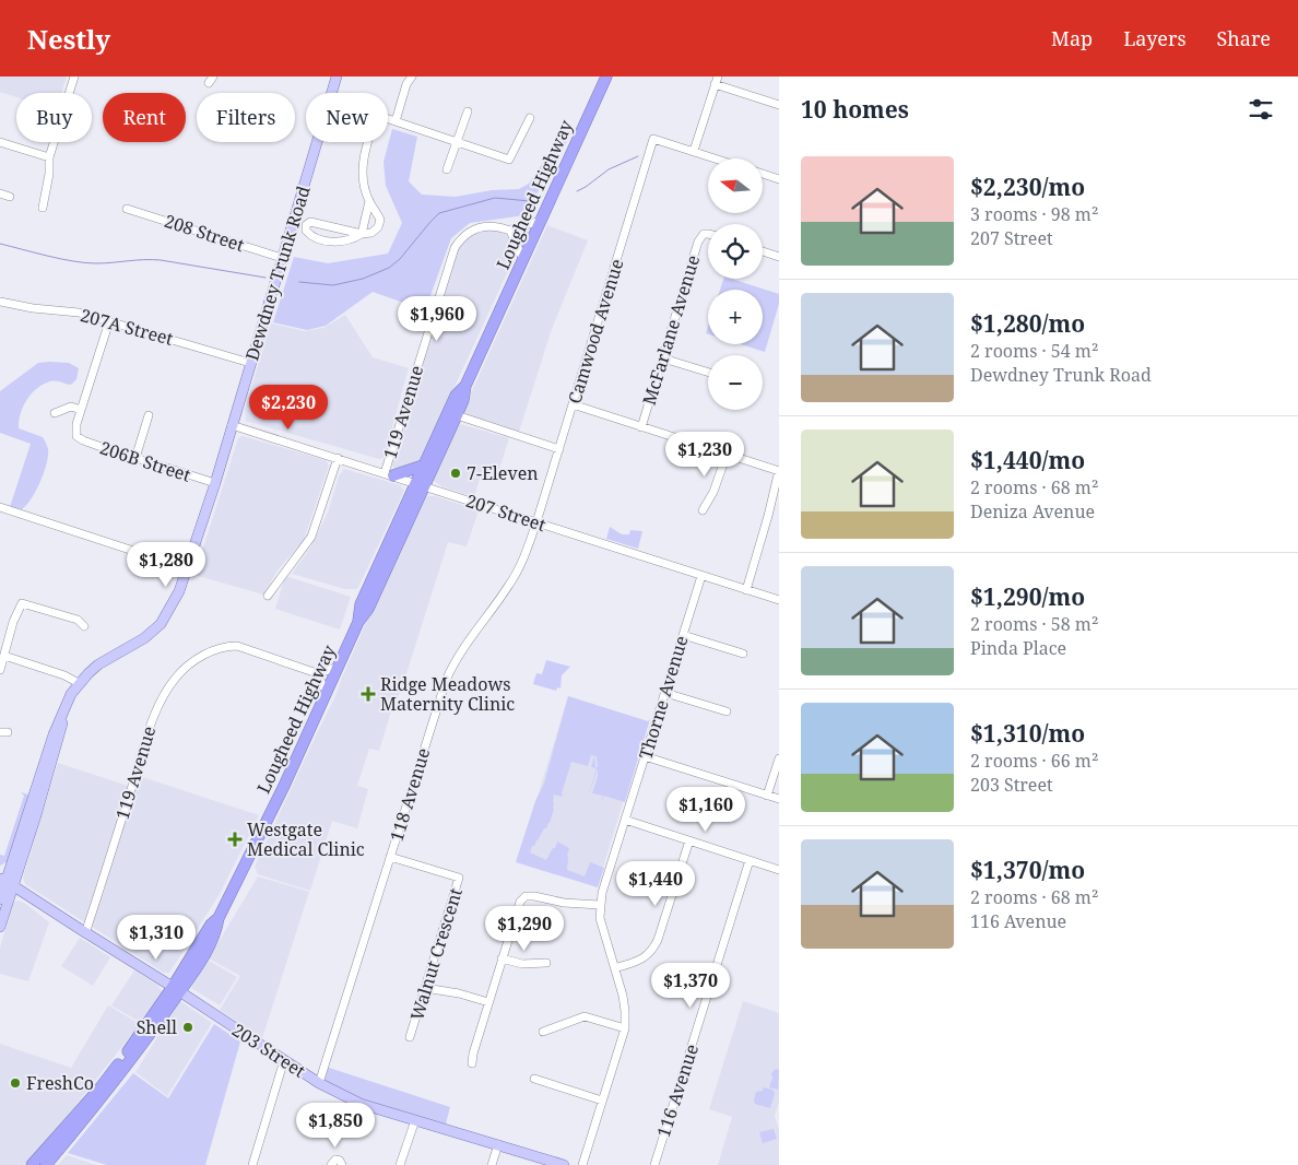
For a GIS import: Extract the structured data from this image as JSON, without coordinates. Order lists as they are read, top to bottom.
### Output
{
  "streets": {
    "highway": ["Lougheed Highway"],
    "main road": ["Dewdney Trunk Road", "203 Street"],
    "street": [
      "208 Street",
      "207A Street",
      "McFarlane Avenue",
      "Camwood Avenue",
      "119 Avenue",
      "206B Street",
      "207 Street",
      "Thorne Avenue",
      "118 Avenue",
      "Walnut Crescent",
      "116 Avenue"
    ]
  },
  "crossings": [
    ["Lougheed Highway", "119 Avenue"],
    ["Lougheed Highway", "207 Street"],
    ["Lougheed Highway", "203 Street"],
    ["208 Street", "Dewdney Trunk Road"],
    ["Dewdney Trunk Road", "207A Street"],
    ["Dewdney Trunk Road", "206B Street"],
    ["Dewdney Trunk Road", "207 Street"],
    ["Dewdney Trunk Road", "203 Street"],
    ["Camwood Avenue", "207 Street"],
    ["Camwood Avenue", "118 Avenue"],
    ["119 Avenue", "207 Street"],
    ["119 Avenue", "203 Street"],
    ["207 Street", "Thorne Avenue"],
    ["207 Street", "118 Avenue"],
    ["118 Avenue", "Walnut Crescent"],
    ["118 Avenue", "203 Street"]
  ],
  "places": {
    "other": ["7-Eleven", "Shell", "FreshCo"],
    "health": ["Ridge Meadows Maternity Clinic", "Westgate Medical Clinic"]
  },
  "north": "left",
  "page": {
    "header": "Nestly",
    "nav": ["Map", "Layers", "Share"],
    "heading": "10 homes",
    "chip": [
      "Buy",
      "Rent",
      "Filters",
      "New"
    ],
    "list": [
      {
        "name": "$2,230/mo",
        "note": "3 rooms · 98 m² · 207 Street"
      },
      {
        "name": "$1,280/mo",
        "note": "2 rooms · 54 m² · Dewdney Trunk Road"
      },
      {
        "name": "$1,440/mo",
        "note": "2 rooms · 68 m² · Deniza Avenue"
      },
      {
        "name": "$1,290/mo",
        "note": "2 rooms · 58 m² · Pinda Place"
      },
      {
        "name": "$1,310/mo",
        "note": "2 rooms · 66 m² · 203 Street"
      },
      {
        "name": "$1,370/mo",
        "note": "2 rooms · 68 m² · 116 Avenue"
      }
    ],
    "map_buttons": ["+", "−"],
    "price": [
      "$1,960",
      "$2,230",
      "$1,230",
      "$1,280",
      "$1,160",
      "$1,440",
      "$1,290",
      "$1,310",
      "$1,370",
      "$1,850"
    ]
  }
}
